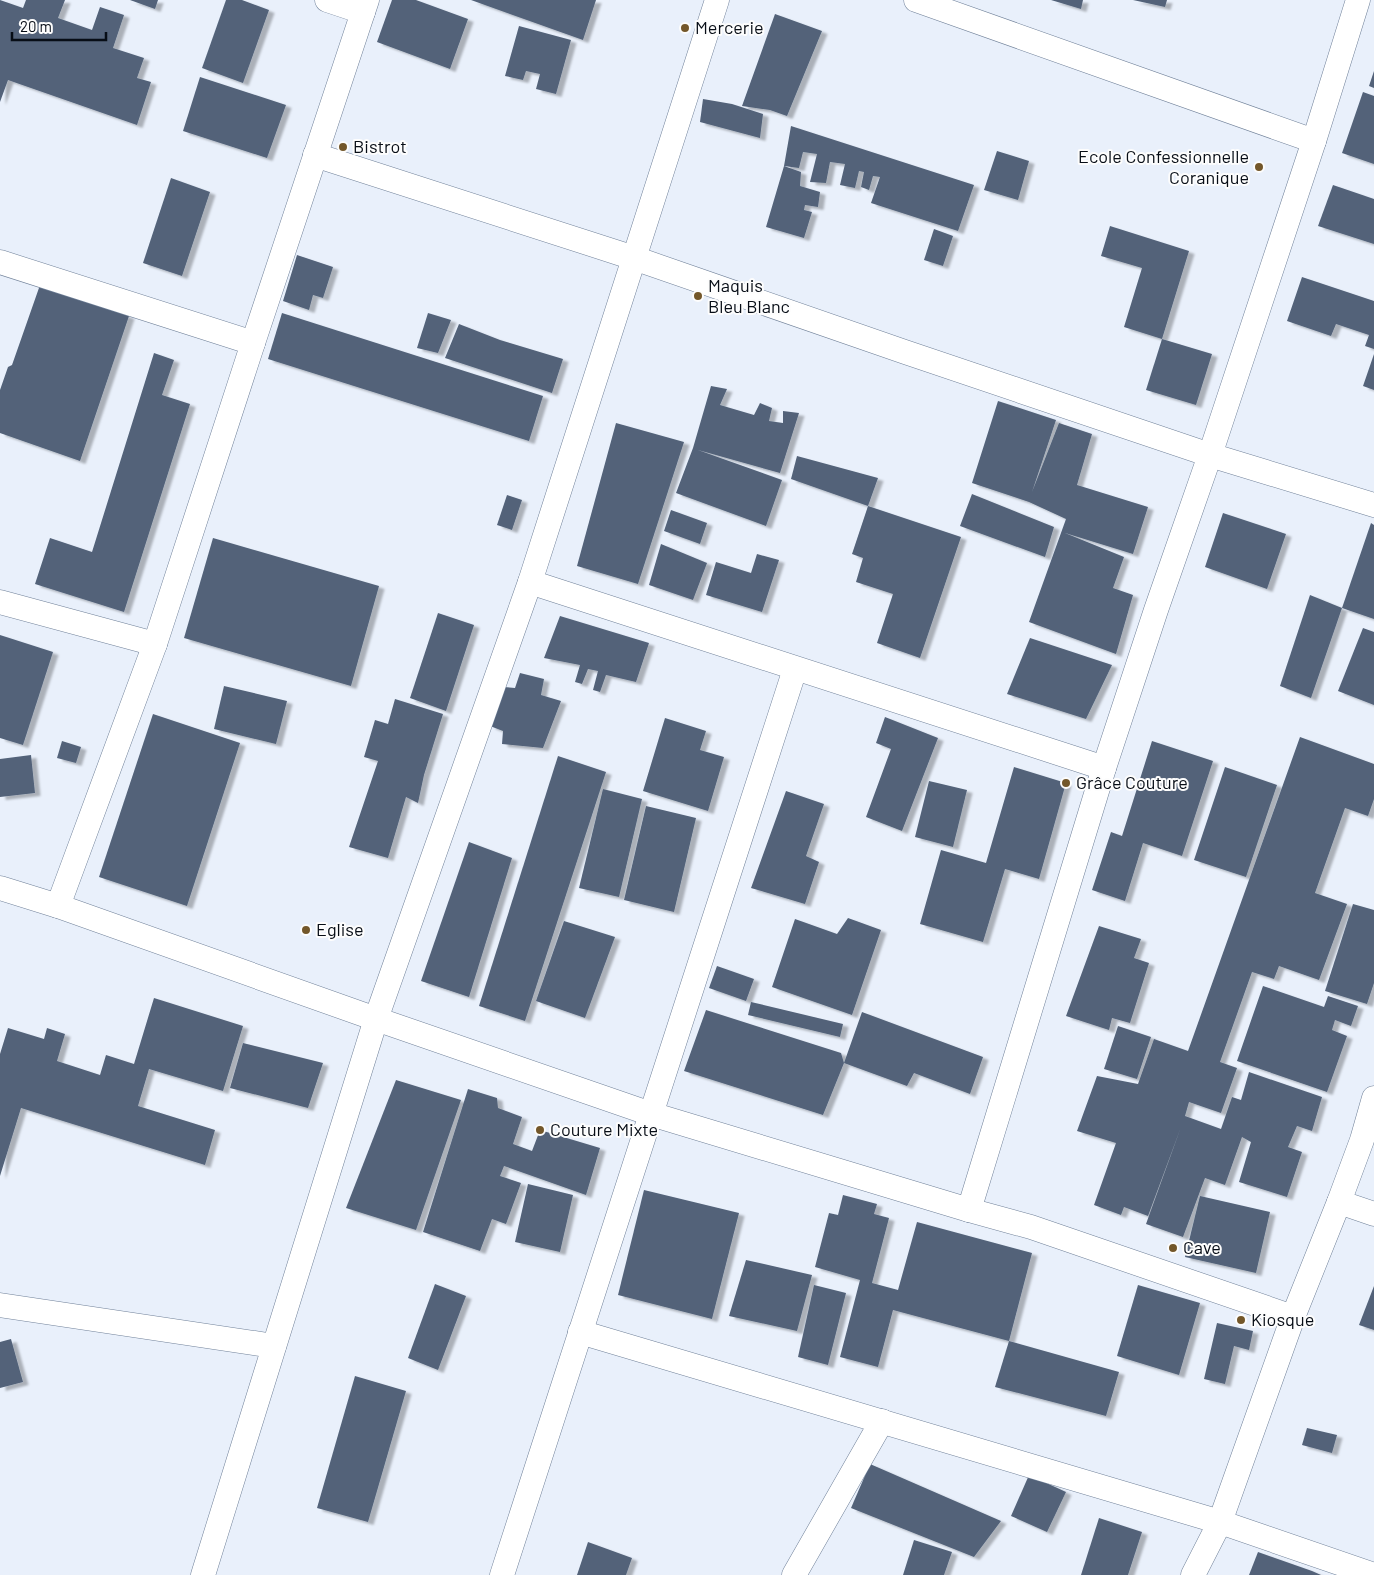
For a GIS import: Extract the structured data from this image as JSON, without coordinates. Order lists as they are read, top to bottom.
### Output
{
  "places": [
    "Mercerie",
    "Bistrot",
    "Ecole Confessionnelle Coranique",
    "Maquis Bleu Blanc",
    "Grâce Couture",
    "Eglise",
    "Couture Mixte",
    "Cave",
    "Kiosque"
  ],
  "scale_bar": "20 m"
}
